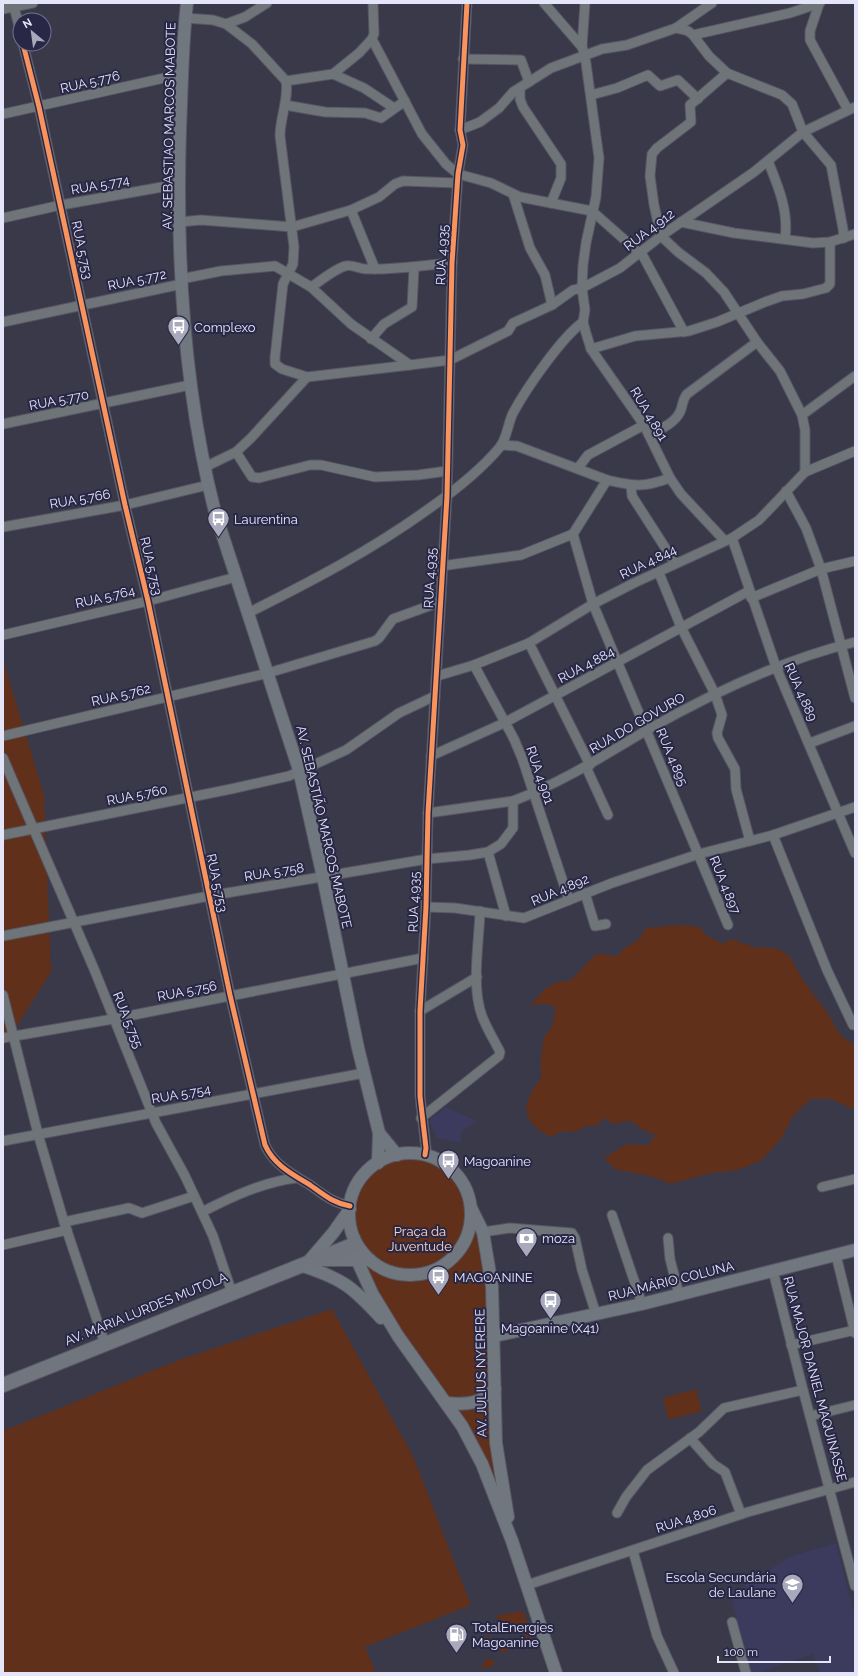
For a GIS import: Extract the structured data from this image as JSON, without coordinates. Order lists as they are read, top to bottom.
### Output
{
  "streets": {
    "main road": [
      "AV. SEBASTIAO MARCOS MABOTE",
      "AV. SEBASTIÃO MARCOS MABOTE",
      "RUA MÁRIO COLUNA",
      "AV. MARIA LURDES MUTOLA",
      "AV. JULIUS NYERERE"
    ],
    "street": [
      "RUA 5.776",
      "RUA 5.774",
      "RUA 4.912",
      "RUA 5.753",
      "RUA 4.935",
      "RUA 5.772",
      "RUA 5.770",
      "RUA 4.891",
      "RUA 5.766",
      "RUA 4.844",
      "RUA 5.764",
      "RUA 4.884",
      "RUA 4.889",
      "RUA 5.762",
      "RUA DO GOVURO",
      "RUA 4.895",
      "RUA 4.901",
      "RUA 5.760",
      "RUA 5.758",
      "RUA 4.897",
      "RUA 4.892",
      "RUA 5.756",
      "RUA 5.755",
      "RUA 5.754",
      "RUA MAJOR DANIEL MAQUINASSE",
      "RUA 4.806"
    ]
  },
  "crossings": [
    ["RUA 5.776", "AV. SEBASTIAO MARCOS MABOTE"],
    ["RUA 5.776", "RUA 5.753"],
    ["AV. SEBASTIAO MARCOS MABOTE", "RUA 5.774"],
    ["AV. SEBASTIAO MARCOS MABOTE", "RUA 5.772"],
    ["AV. SEBASTIAO MARCOS MABOTE", "RUA 5.770"],
    ["AV. SEBASTIAO MARCOS MABOTE", "RUA 5.766"],
    ["AV. SEBASTIAO MARCOS MABOTE", "AV. SEBASTIÃO MARCOS MABOTE"],
    ["RUA 5.774", "RUA 5.753"],
    ["RUA 4.912", "RUA 4.935"],
    ["RUA 4.912", "RUA 5.772"],
    ["RUA 4.912", "RUA 4.891"],
    ["RUA 5.753", "RUA 4.935"],
    ["RUA 5.753", "RUA 5.772"],
    ["RUA 5.753", "RUA 5.770"],
    ["RUA 5.753", "RUA 5.766"],
    ["RUA 5.753", "RUA 5.764"],
    ["RUA 5.753", "RUA 5.762"],
    ["RUA 5.753", "RUA 5.760"],
    ["RUA 5.753", "AV. SEBASTIÃO MARCOS MABOTE"],
    ["RUA 5.753", "RUA 5.758"],
    ["RUA 5.753", "RUA 5.756"],
    ["RUA 5.753", "RUA 5.754"],
    ["RUA 5.753", "AV. JULIUS NYERERE"],
    ["RUA 4.935", "RUA 4.844"],
    ["RUA 4.935", "RUA 4.884"],
    ["RUA 4.935", "RUA 5.762"],
    ["RUA 4.935", "RUA DO GOVURO"],
    ["RUA 4.935", "RUA 5.760"],
    ["RUA 4.935", "AV. SEBASTIÃO MARCOS MABOTE"],
    ["RUA 4.935", "RUA 5.758"],
    ["RUA 4.935", "RUA 4.892"],
    ["RUA 4.935", "RUA 5.756"],
    ["RUA 4.935", "AV. JULIUS NYERERE"],
    ["RUA 4.891", "RUA 4.844"],
    ["RUA 4.891", "RUA 4.889"],
    ["RUA 4.844", "RUA 4.889"],
    ["RUA 4.844", "RUA 4.895"],
    ["RUA 4.844", "RUA 4.901"],
    ["RUA 5.764", "AV. SEBASTIÃO MARCOS MABOTE"],
    ["RUA 4.884", "RUA 4.889"],
    ["RUA 4.884", "RUA 4.895"],
    ["RUA 4.884", "RUA 4.901"],
    ["RUA 4.889", "RUA DO GOVURO"],
    ["RUA 4.889", "RUA 4.892"],
    ["RUA 5.762", "AV. SEBASTIÃO MARCOS MABOTE"],
    ["RUA DO GOVURO", "RUA 4.895"],
    ["RUA DO GOVURO", "RUA 4.901"],
    ["RUA DO GOVURO", "RUA 5.758"],
    ["RUA 4.895", "RUA 4.897"],
    ["RUA 4.895", "RUA 4.892"],
    ["RUA 4.901", "RUA 4.892"],
    ["RUA 5.760", "AV. SEBASTIÃO MARCOS MABOTE"],
    ["RUA 5.760", "RUA 5.755"],
    ["AV. SEBASTIÃO MARCOS MABOTE", "RUA 5.758"],
    ["AV. SEBASTIÃO MARCOS MABOTE", "RUA 5.756"],
    ["AV. SEBASTIÃO MARCOS MABOTE", "RUA 5.754"],
    ["AV. SEBASTIÃO MARCOS MABOTE", "AV. JULIUS NYERERE"],
    ["RUA 5.758", "RUA 5.755"],
    ["RUA 4.897", "RUA 4.892"],
    ["RUA 5.756", "RUA 5.755"],
    ["RUA 5.755", "RUA 5.754"],
    ["RUA 5.755", "AV. MARIA LURDES MUTOLA"],
    ["RUA MÁRIO COLUNA", "AV. JULIUS NYERERE"],
    ["RUA MÁRIO COLUNA", "RUA MAJOR DANIEL MAQUINASSE"],
    ["AV. JULIUS NYERERE", "RUA 4.806"],
    ["RUA MAJOR DANIEL MAQUINASSE", "RUA 4.806"]
  ],
  "parks": ["Praça da Juventude"],
  "places": {
    "bus stop": [
      "Complexo",
      "Laurentina",
      "Magoanine",
      "MAGOANINE",
      "Magoanine (X41)"
    ],
    "bank": ["moza"],
    "school or university": ["Escola Secundária de Laulane"],
    "fuel station": ["TotalEnergies Magoanine"]
  },
  "scale_bar": "100 m",
  "north": "top left"
}
